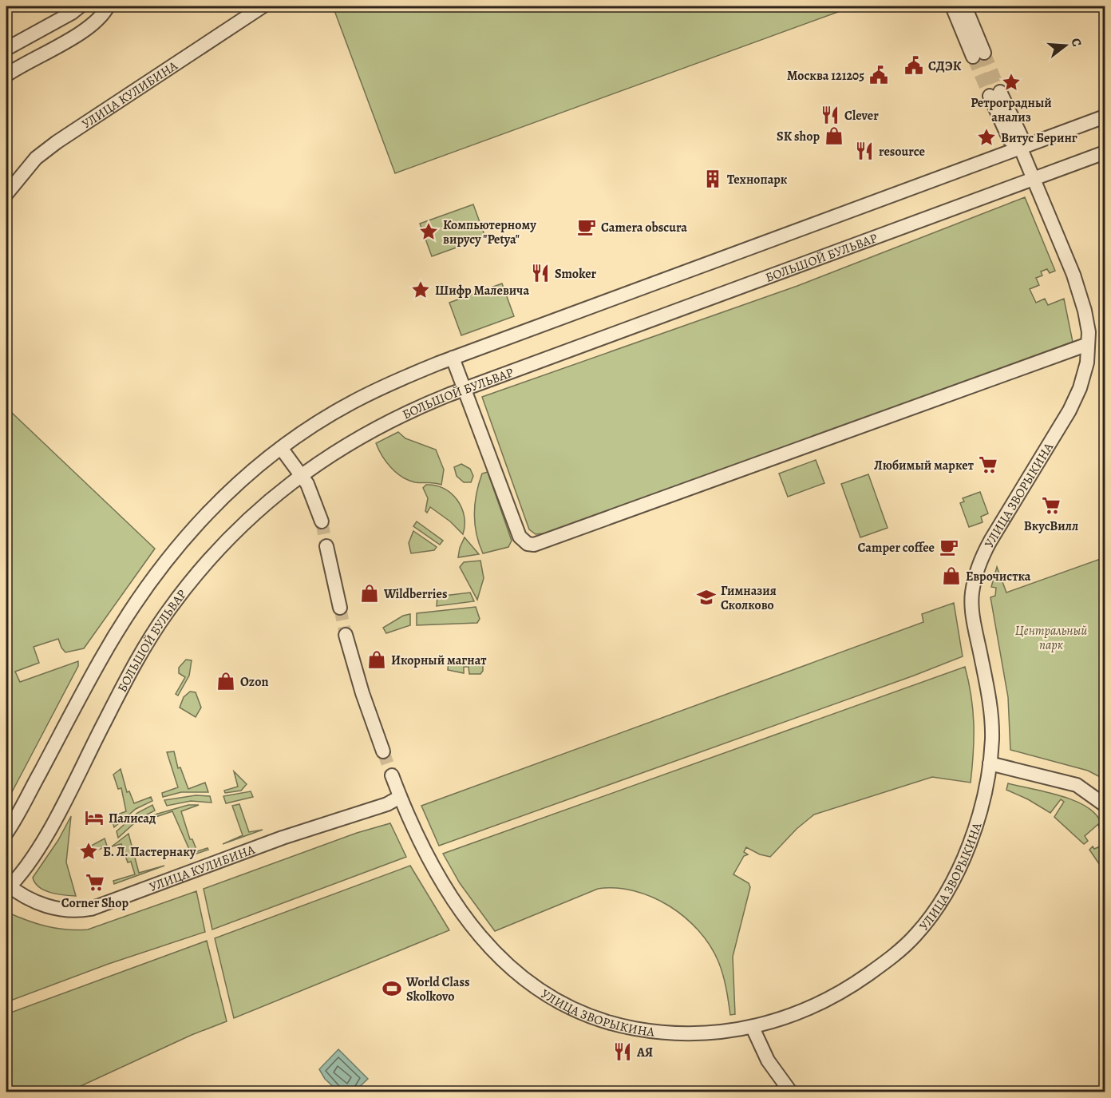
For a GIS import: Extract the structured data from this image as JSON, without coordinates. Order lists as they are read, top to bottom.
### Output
{
  "streets": {
    "street": ["УЛИЦА КУЛИБИНА", "БОЛЬШОЙ БУЛЬВАР", "УЛИЦА ЗВОРЫКИНА"]
  },
  "crossings": [
    ["УЛИЦА КУЛИБИНА", "БОЛЬШОЙ БУЛЬВАР"],
    ["УЛИЦА КУЛИБИНА", "УЛИЦА ЗВОРЫКИНА"],
    ["БОЛЬШОЙ БУЛЬВАР", "УЛИЦА ЗВОРЫКИНА"]
  ],
  "parks": ["Центральный парк"],
  "places": {
    "public building": ["СДЭК", "Москва 121205"],
    "place": [
      "Ретроградный анализ",
      "Витус Беринг",
      "Компьютерному вирусу \"Petya\"",
      "Шифр Малевича",
      "Б. Л. Пастернаку"
    ],
    "restaurant": [
      "Clever",
      "resource",
      "Smoker",
      "АЯ"
    ],
    "shop": [
      "SK shop",
      "Еврочистка",
      "Wildberries",
      "Икорный магнат",
      "Ozon"
    ],
    "building": ["Технопарк"],
    "cafe": ["Camera obscura", "Camper coffee"],
    "supermarket": ["Любимый маркет", "ВкусВилл", "Corner Shop"],
    "school or university": ["Гимназия Сколково"],
    "hotel": ["Палисад"],
    "sports": ["World Class Skolkovo"]
  },
  "north": "right"
}
